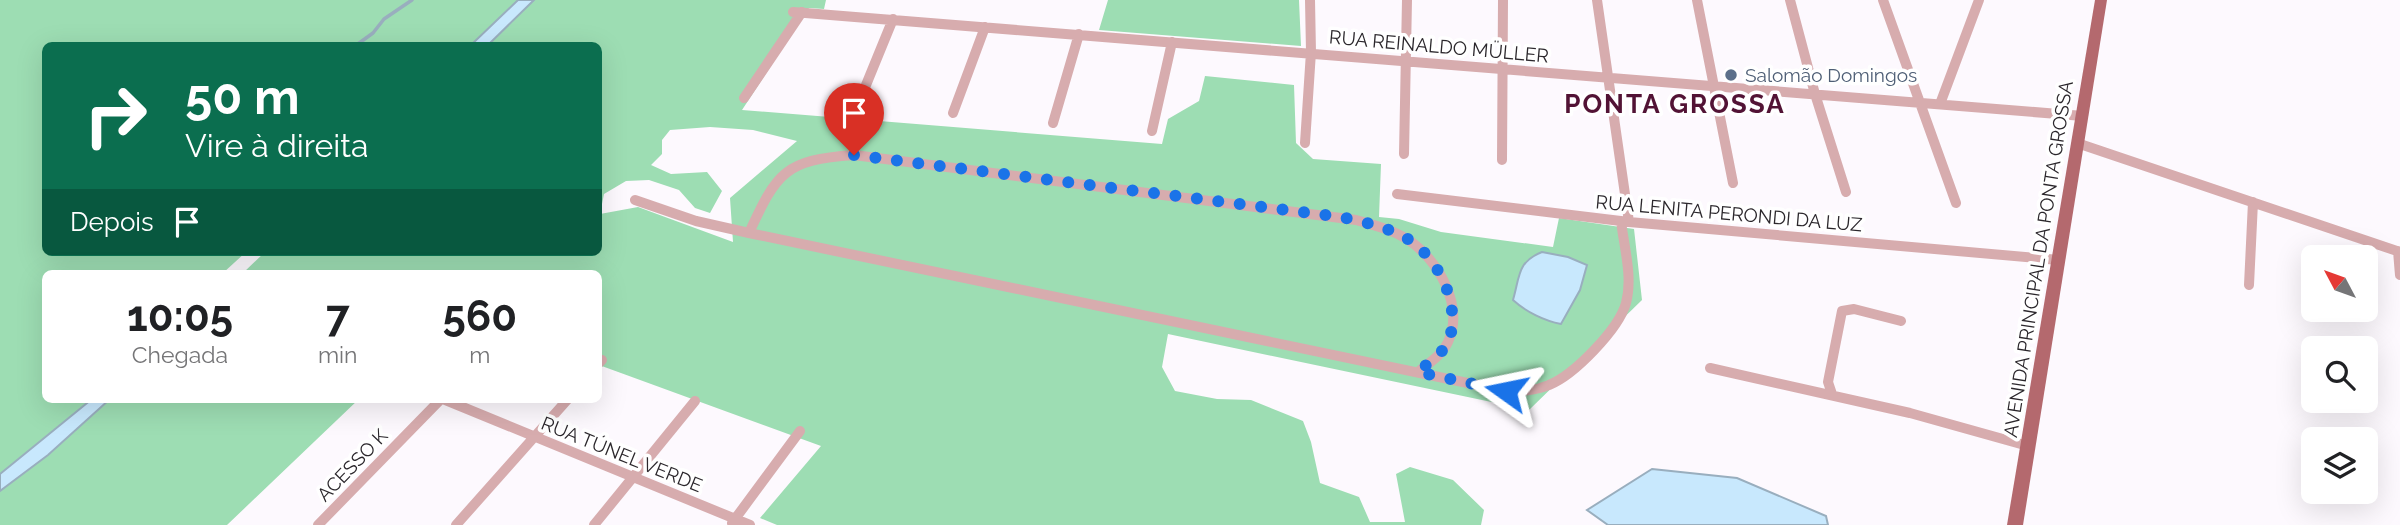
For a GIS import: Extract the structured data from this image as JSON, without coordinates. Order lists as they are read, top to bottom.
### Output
{
  "streets": {
    "main road": ["AVENIDA PRINCIPAL DA PONTA GROSSA"],
    "street": [
      "RUA REINALDO MÜLLER",
      "RUA LENITA PERONDI DA LUZ",
      "RUA TÚNEL VERDE",
      "ACESSO K"
    ]
  },
  "crossings": [
    ["RUA REINALDO MÜLLER", "AVENIDA PRINCIPAL DA PONTA GROSSA"],
    ["RUA LENITA PERONDI DA LUZ", "AVENIDA PRINCIPAL DA PONTA GROSSA"]
  ],
  "districts": ["PONTA GROSSA"],
  "places": ["Salomão Domingos"],
  "north": "top left",
  "page": {
    "turn": ["50 m", "Vire à direita"],
    "then": "Depois",
    "eta": [
      "10:05",
      "Chegada",
      "7",
      "min",
      "560",
      "m"
    ]
  }
}
